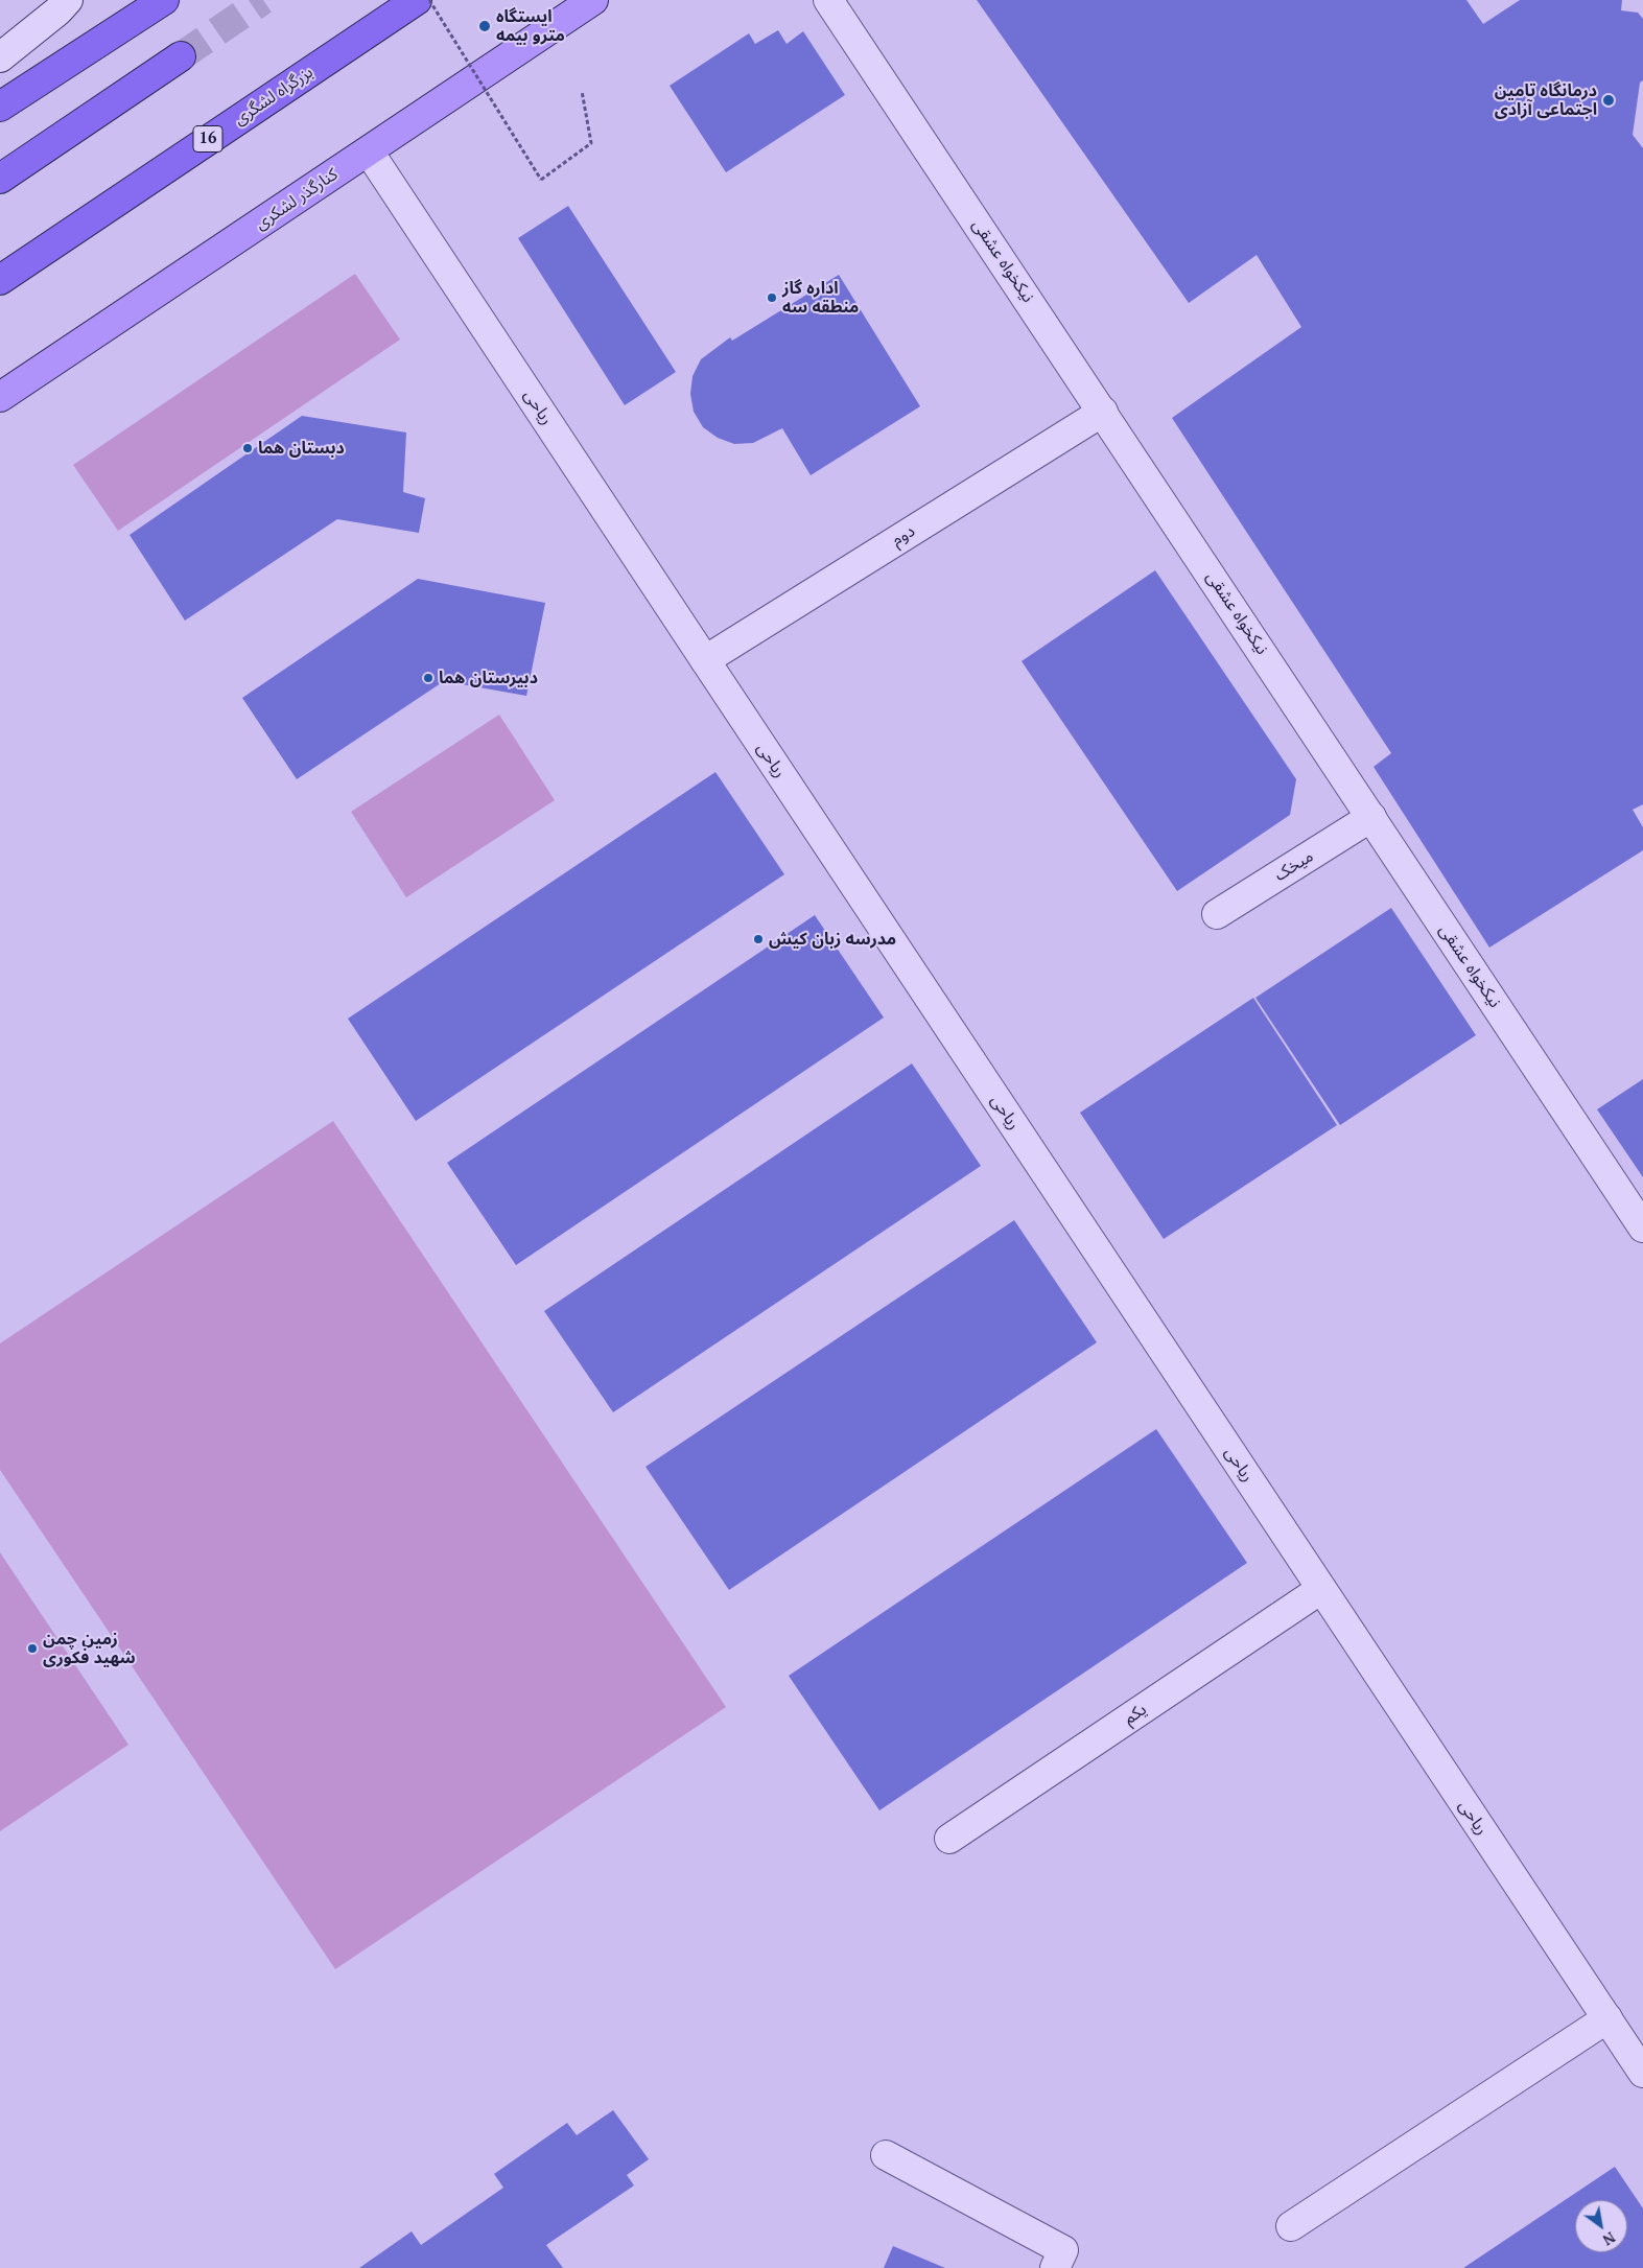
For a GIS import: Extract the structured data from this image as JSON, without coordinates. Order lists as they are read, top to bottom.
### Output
{
  "streets": {
    "highway": ["بزرگراه لشگری", "16"],
    "main road": ["کنارگذر لشکری"],
    "street": [
      "نیکخواه عشقی",
      "ریاحی",
      "دوم",
      "میخک",
      "یکم"
    ]
  },
  "crossings": [
    ["کنارگذر لشکری", "ریاحی"],
    ["نیکخواه عشقی", "دوم"],
    ["نیکخواه عشقی", "میخک"],
    ["ریاحی", "دوم"],
    ["ریاحی", "یکم"]
  ],
  "places": [
    "ایستگاه مترو بیمه",
    "درمانگاه تامین اجتماعی آزادی",
    "اداره گاز منطقه سه",
    "دبستان هما",
    "دبیرستان هما",
    "مدرسه زبان کیش",
    "زمین چمن شهید فکوری"
  ],
  "north": "bottom right"
}
